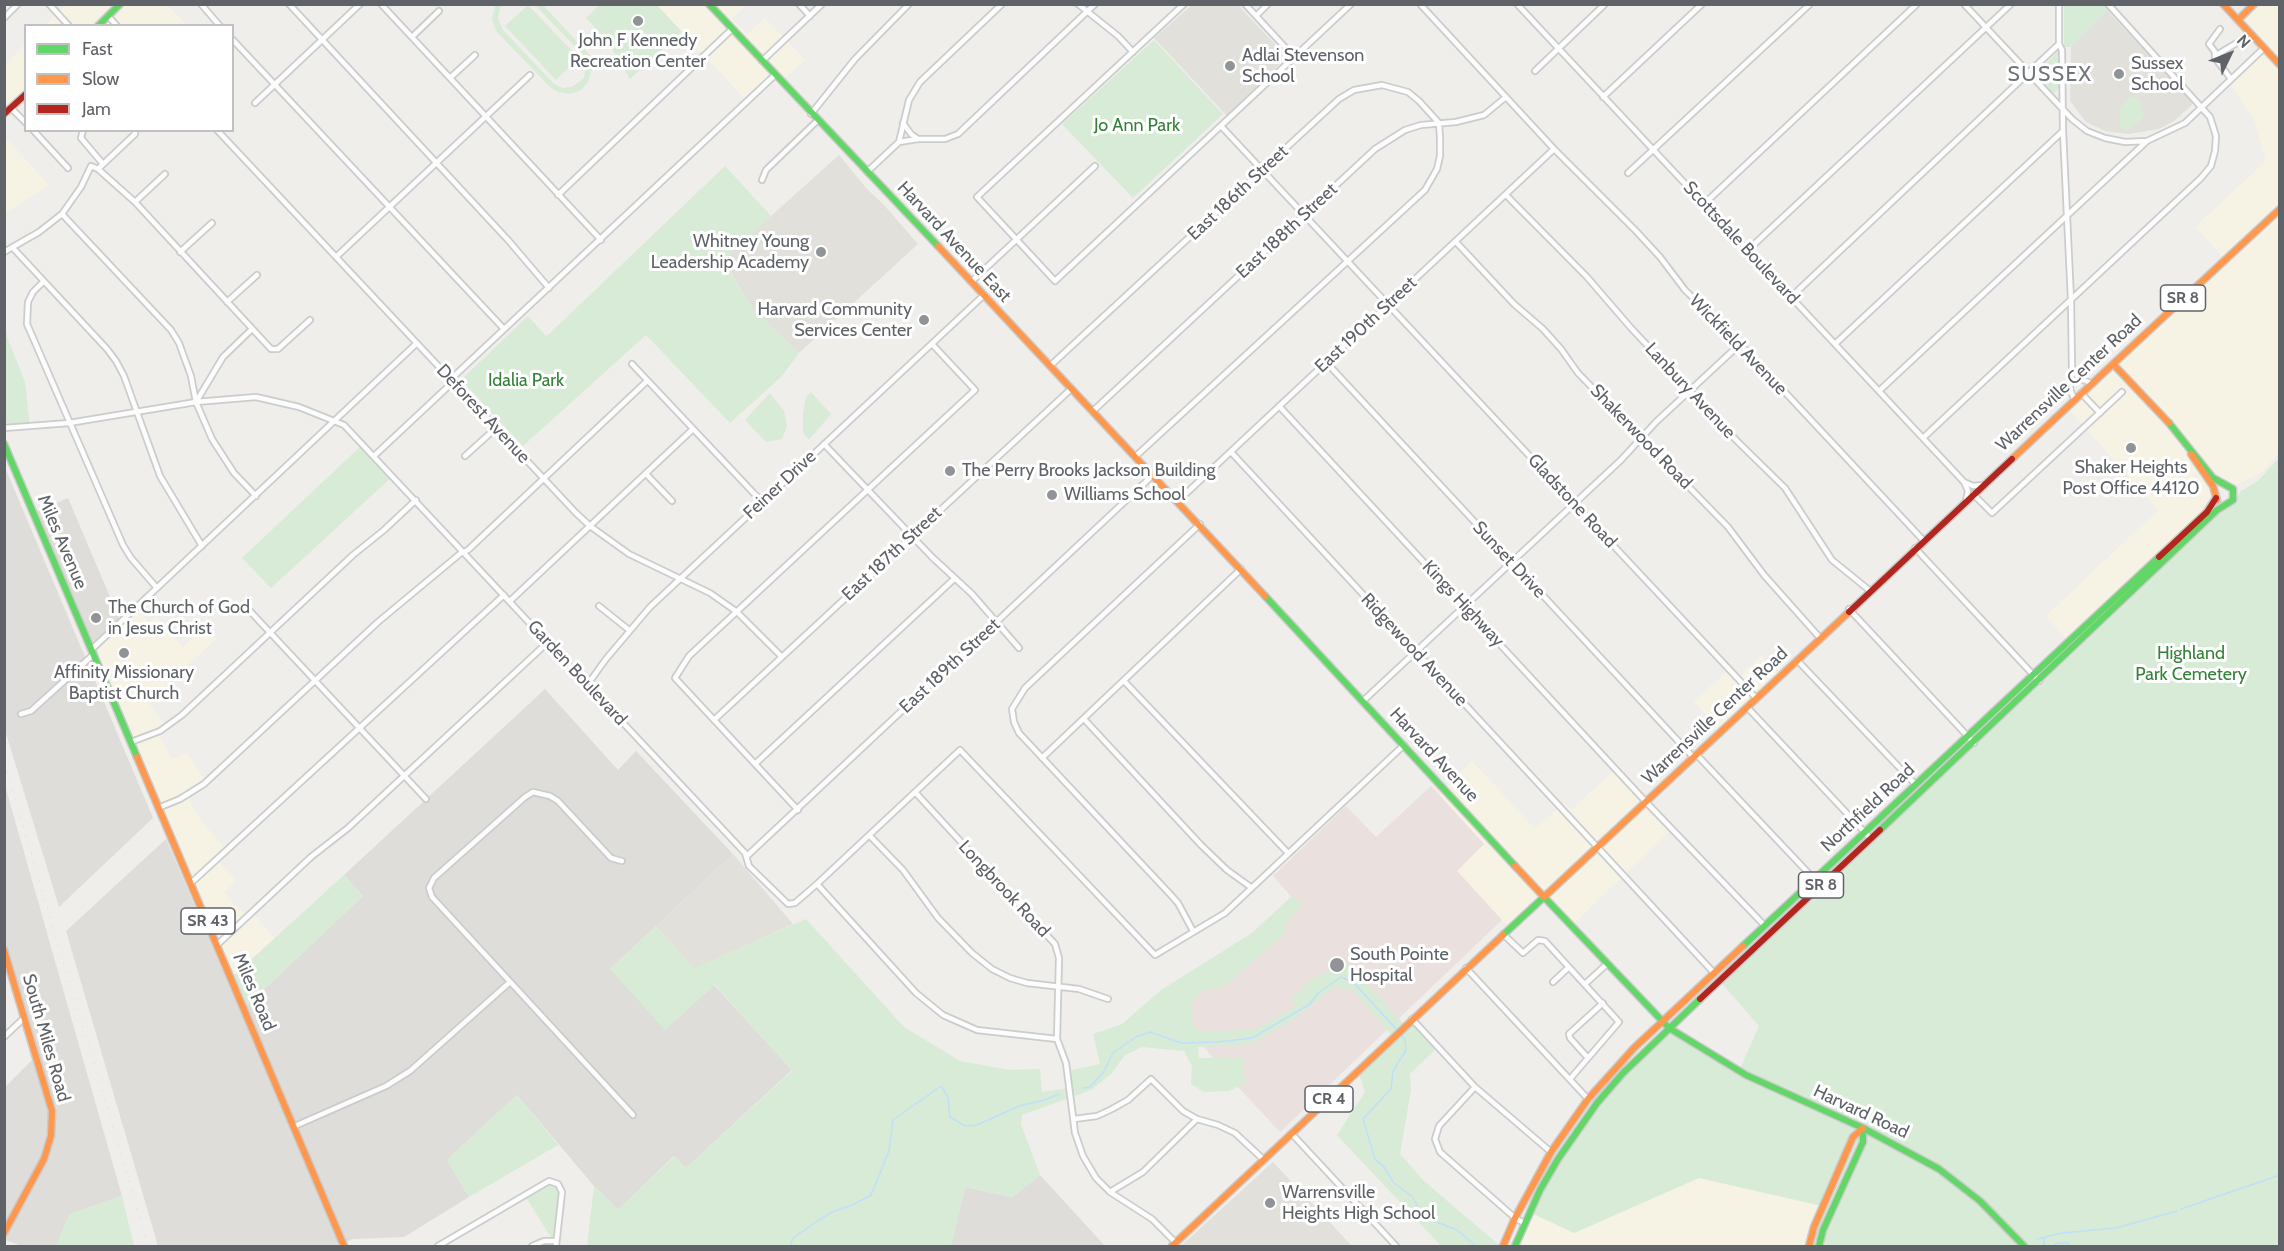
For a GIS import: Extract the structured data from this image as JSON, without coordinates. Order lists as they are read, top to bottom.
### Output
{
  "streets": {
    "main road": [
      "Harvard Avenue East",
      "SR 8",
      "Warrensville Center Road",
      "Miles Avenue",
      "Harvard Avenue",
      "Northfield Road",
      "SR 43",
      "Miles Road",
      "South Miles Road",
      "CR 4",
      "Harvard Road"
    ],
    "street": [
      "East 186th Street",
      "East 188th Street",
      "Scottsdale Boulevard",
      "East 190th Street",
      "Wickfield Avenue",
      "Lanbury Avenue",
      "Deforest Avenue",
      "Shakerwood Road",
      "Feiner Drive",
      "Gladstone Road",
      "East 187th Street",
      "Sunset Drive",
      "Kings Highway",
      "Ridgewood Avenue",
      "East 189th Street",
      "Garden Boulevard",
      "Longbrook Road"
    ]
  },
  "crossings": [
    ["East 186th Street", "East 188th Street"],
    ["East 186th Street", "Harvard Avenue East"],
    ["East 186th Street", "Gladstone Road"],
    ["East 188th Street", "Harvard Avenue East"],
    ["East 188th Street", "Wickfield Avenue"],
    ["East 188th Street", "Gladstone Road"],
    ["Harvard Avenue East", "East 190th Street"],
    ["Harvard Avenue East", "Feiner Drive"],
    ["Harvard Avenue East", "East 187th Street"],
    ["Harvard Avenue East", "East 189th Street"],
    ["Harvard Avenue East", "Harvard Avenue"],
    ["East 190th Street", "Wickfield Avenue"],
    ["East 190th Street", "Lanbury Avenue"],
    ["East 190th Street", "Shakerwood Road"],
    ["East 190th Street", "Gladstone Road"],
    ["East 190th Street", "Sunset Drive"],
    ["East 190th Street", "Kings Highway"],
    ["East 190th Street", "Ridgewood Avenue"],
    ["East 190th Street", "Harvard Avenue"],
    ["Wickfield Avenue", "Warrensville Center Road"],
    ["Warrensville Center Road", "Lanbury Avenue"],
    ["Warrensville Center Road", "Shakerwood Road"],
    ["Warrensville Center Road", "Gladstone Road"],
    ["Warrensville Center Road", "Sunset Drive"],
    ["Warrensville Center Road", "Kings Highway"],
    ["Warrensville Center Road", "Ridgewood Avenue"],
    ["Warrensville Center Road", "Harvard Avenue"],
    ["Warrensville Center Road", "Longbrook Road"],
    ["Deforest Avenue", "Feiner Drive"],
    ["Deforest Avenue", "East 187th Street"],
    ["Feiner Drive", "Garden Boulevard"],
    ["Miles Avenue", "Miles Road"],
    ["Sunset Drive", "Northfield Road"],
    ["Kings Highway", "Northfield Road"],
    ["Ridgewood Avenue", "Northfield Road"],
    ["East 189th Street", "Garden Boulevard"],
    ["Harvard Avenue", "Northfield Road"],
    ["Harvard Avenue", "Harvard Road"],
    ["Northfield Road", "Harvard Road"]
  ],
  "districts": ["SUSSEX"],
  "parks": ["Jo Ann Park", "Idalia Park", "Highland Park Cemetery"],
  "places": [
    "John F Kennedy Recreation Center",
    "Adlai Stevenson School",
    "Sussex School",
    "Whitney Young Leadership Academy",
    "Harvard Community Services Center",
    "Shaker Heights Post Office 44120",
    "The Perry Brooks Jackson Building",
    "Williams School",
    "The Church of God in Jesus Christ",
    "Affinity Missionary Baptist Church",
    "South Pointe Hospital",
    "Warrensville Heights High School"
  ],
  "legend": ["Fast", "Slow", "Jam"],
  "north": "top right"
}
